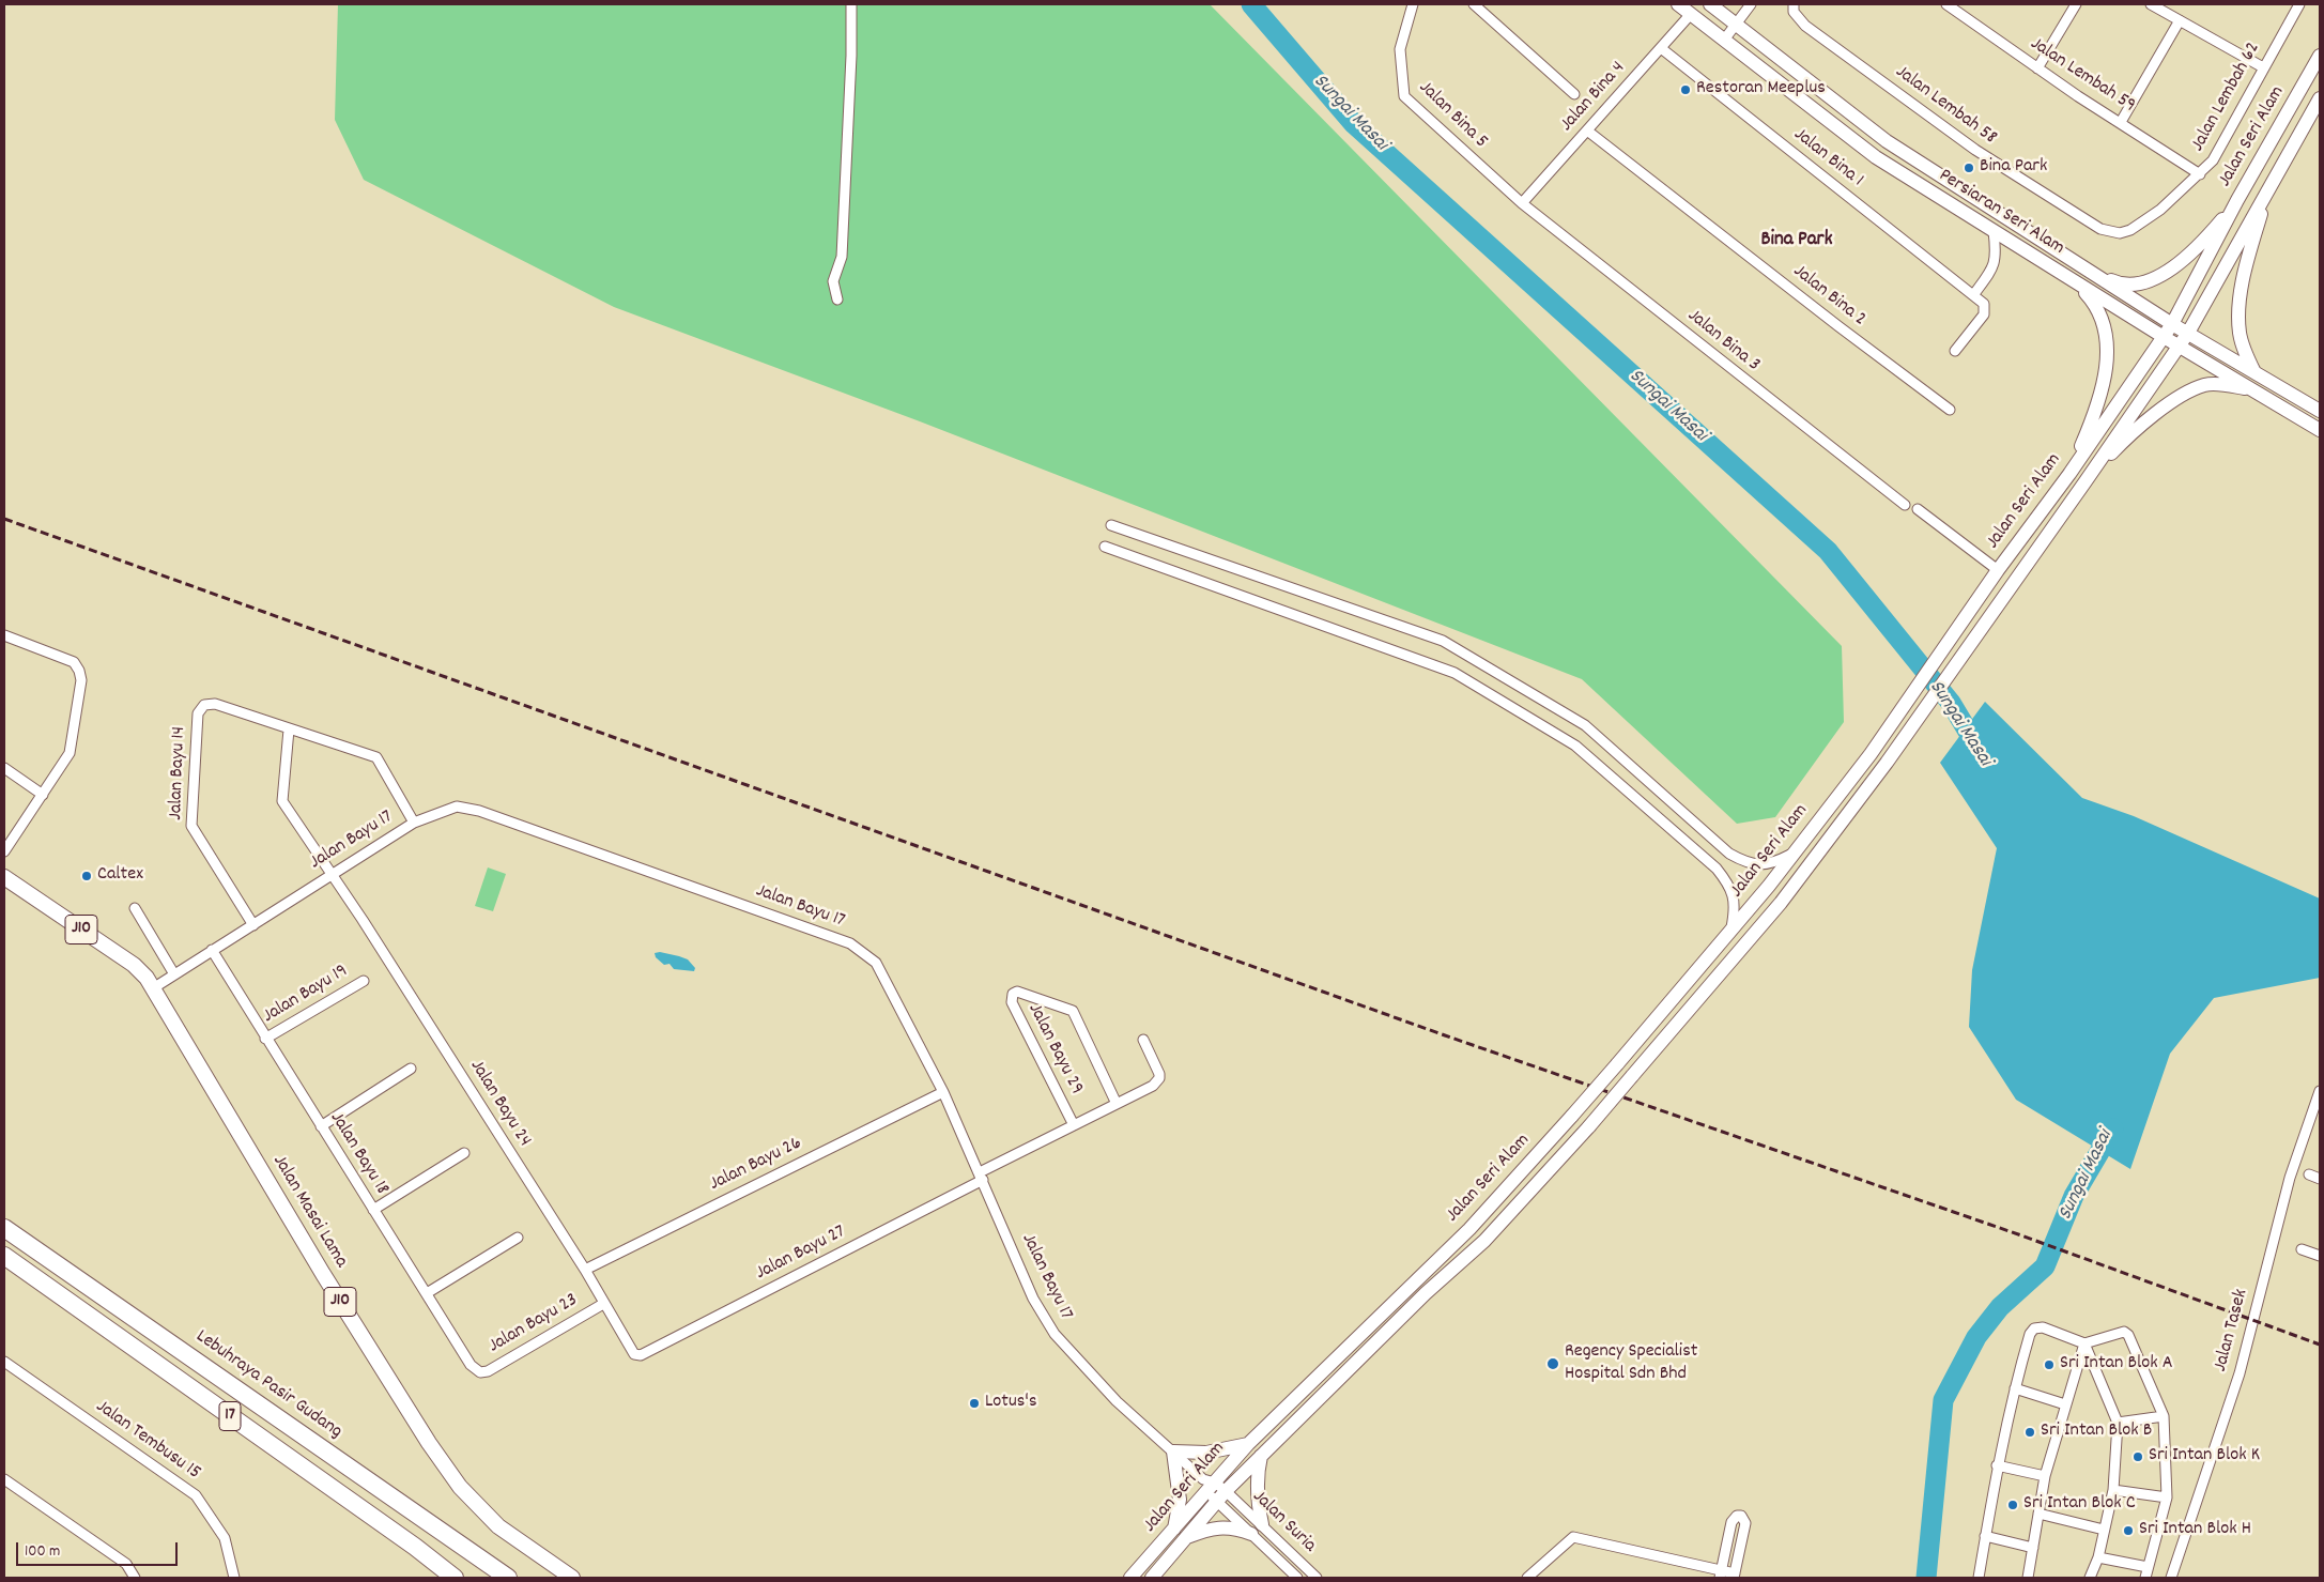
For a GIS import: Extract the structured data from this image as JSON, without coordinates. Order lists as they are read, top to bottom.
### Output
{
  "streets": {
    "highway": ["Lebuhraya Pasir Gudang", "17"],
    "main road": [
      "Jalan Seri Alam",
      "Persiaran Seri Alam",
      "J10",
      "Jalan Masai Lama"
    ],
    "street": [
      "Jalan Lembah 59",
      "Jalan Bina 4",
      "Jalan Lembah 62",
      "Jalan Lembah 58",
      "Jalan Bina 5",
      "Jalan Bina 1",
      "Jalan Bina 2",
      "Jalan Bina 3",
      "Jalan Bayu 14",
      "Jalan Bayu 17",
      "Jalan Bayu 19",
      "Jalan Bayu 29",
      "Jalan Bayu 24",
      "Jalan Bayu 18",
      "Jalan Bayu 26",
      "Jalan Bayu 27",
      "Jalan Bayu 23",
      "Jalan Tasek",
      "Jalan Tembusu 15",
      "Jalan Suria"
    ]
  },
  "crossings": [
    ["Jalan Lembah 59", "Jalan Lembah 62"],
    ["Jalan Bina 4", "Jalan Bina 5"],
    ["Jalan Bina 4", "Jalan Bina 1"],
    ["Jalan Bina 4", "Persiaran Seri Alam"],
    ["Jalan Bina 4", "Jalan Bina 2"],
    ["Jalan Bina 4", "Jalan Bina 3"],
    ["Jalan Lembah 62", "Jalan Lembah 58"],
    ["Jalan Bina 5", "Jalan Bina 3"],
    ["Jalan Seri Alam", "Persiaran Seri Alam"],
    ["Jalan Seri Alam", "Jalan Bayu 17"],
    ["Jalan Seri Alam", "Jalan Suria"],
    ["Jalan Bayu 14", "Jalan Bayu 17"],
    ["Jalan Bayu 14", "Jalan Bayu 24"],
    ["Jalan Bayu 17", "Jalan Bayu 24"],
    ["Jalan Bayu 17", "Jalan Bayu 18"],
    ["Jalan Bayu 17", "Jalan Bayu 26"],
    ["Jalan Bayu 17", "Jalan Masai Lama"],
    ["Jalan Bayu 17", "Jalan Bayu 27"],
    ["Jalan Bayu 17", "Jalan Suria"],
    ["Jalan Bayu 19", "Jalan Bayu 18"],
    ["Jalan Bayu 29", "Jalan Bayu 27"],
    ["Jalan Bayu 24", "Jalan Bayu 26"],
    ["Jalan Bayu 24", "Jalan Bayu 27"],
    ["Jalan Bayu 24", "Jalan Bayu 23"],
    ["Jalan Bayu 18", "Jalan Bayu 23"]
  ],
  "districts": ["Bina Park"],
  "water": ["Sungai Masai"],
  "places": [
    "Restoran Meeplus",
    "Bina Park",
    "Caltex",
    "Regency Specialist Hospital Sdn Bhd",
    "Sri Intan Blok A",
    "Lotus's",
    "Sri Intan Blok B",
    "Sri Intan Blok K",
    "Sri Intan Blok C",
    "Sri Intan Blok H"
  ],
  "scale_bar": "100 m"
}
